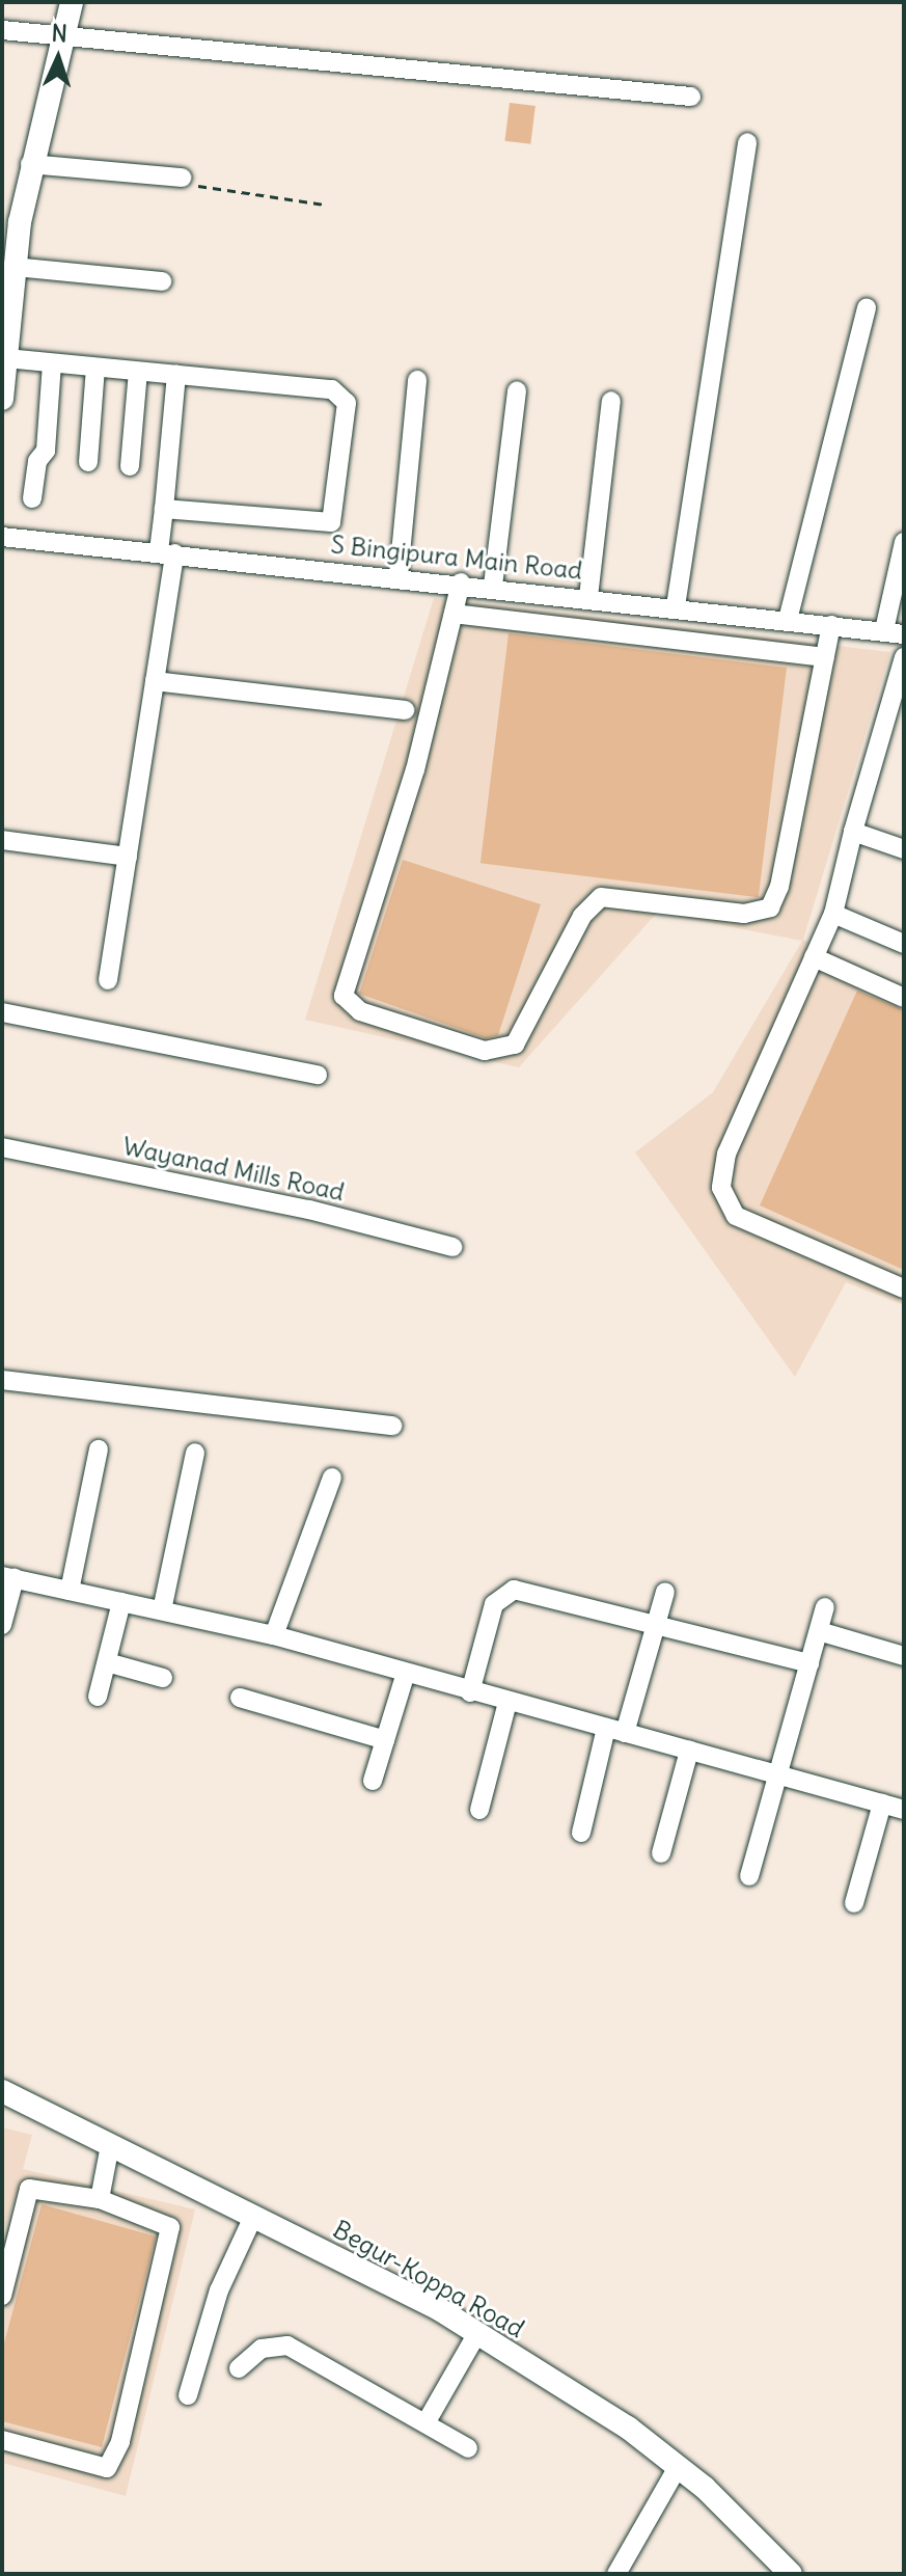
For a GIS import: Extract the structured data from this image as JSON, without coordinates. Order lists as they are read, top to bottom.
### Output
{
  "streets": {
    "main road": ["Begur-Koppa Road"],
    "street": ["S Bingipura Main Road", "Wayanad Mills Road"]
  },
  "north": "top"
}
